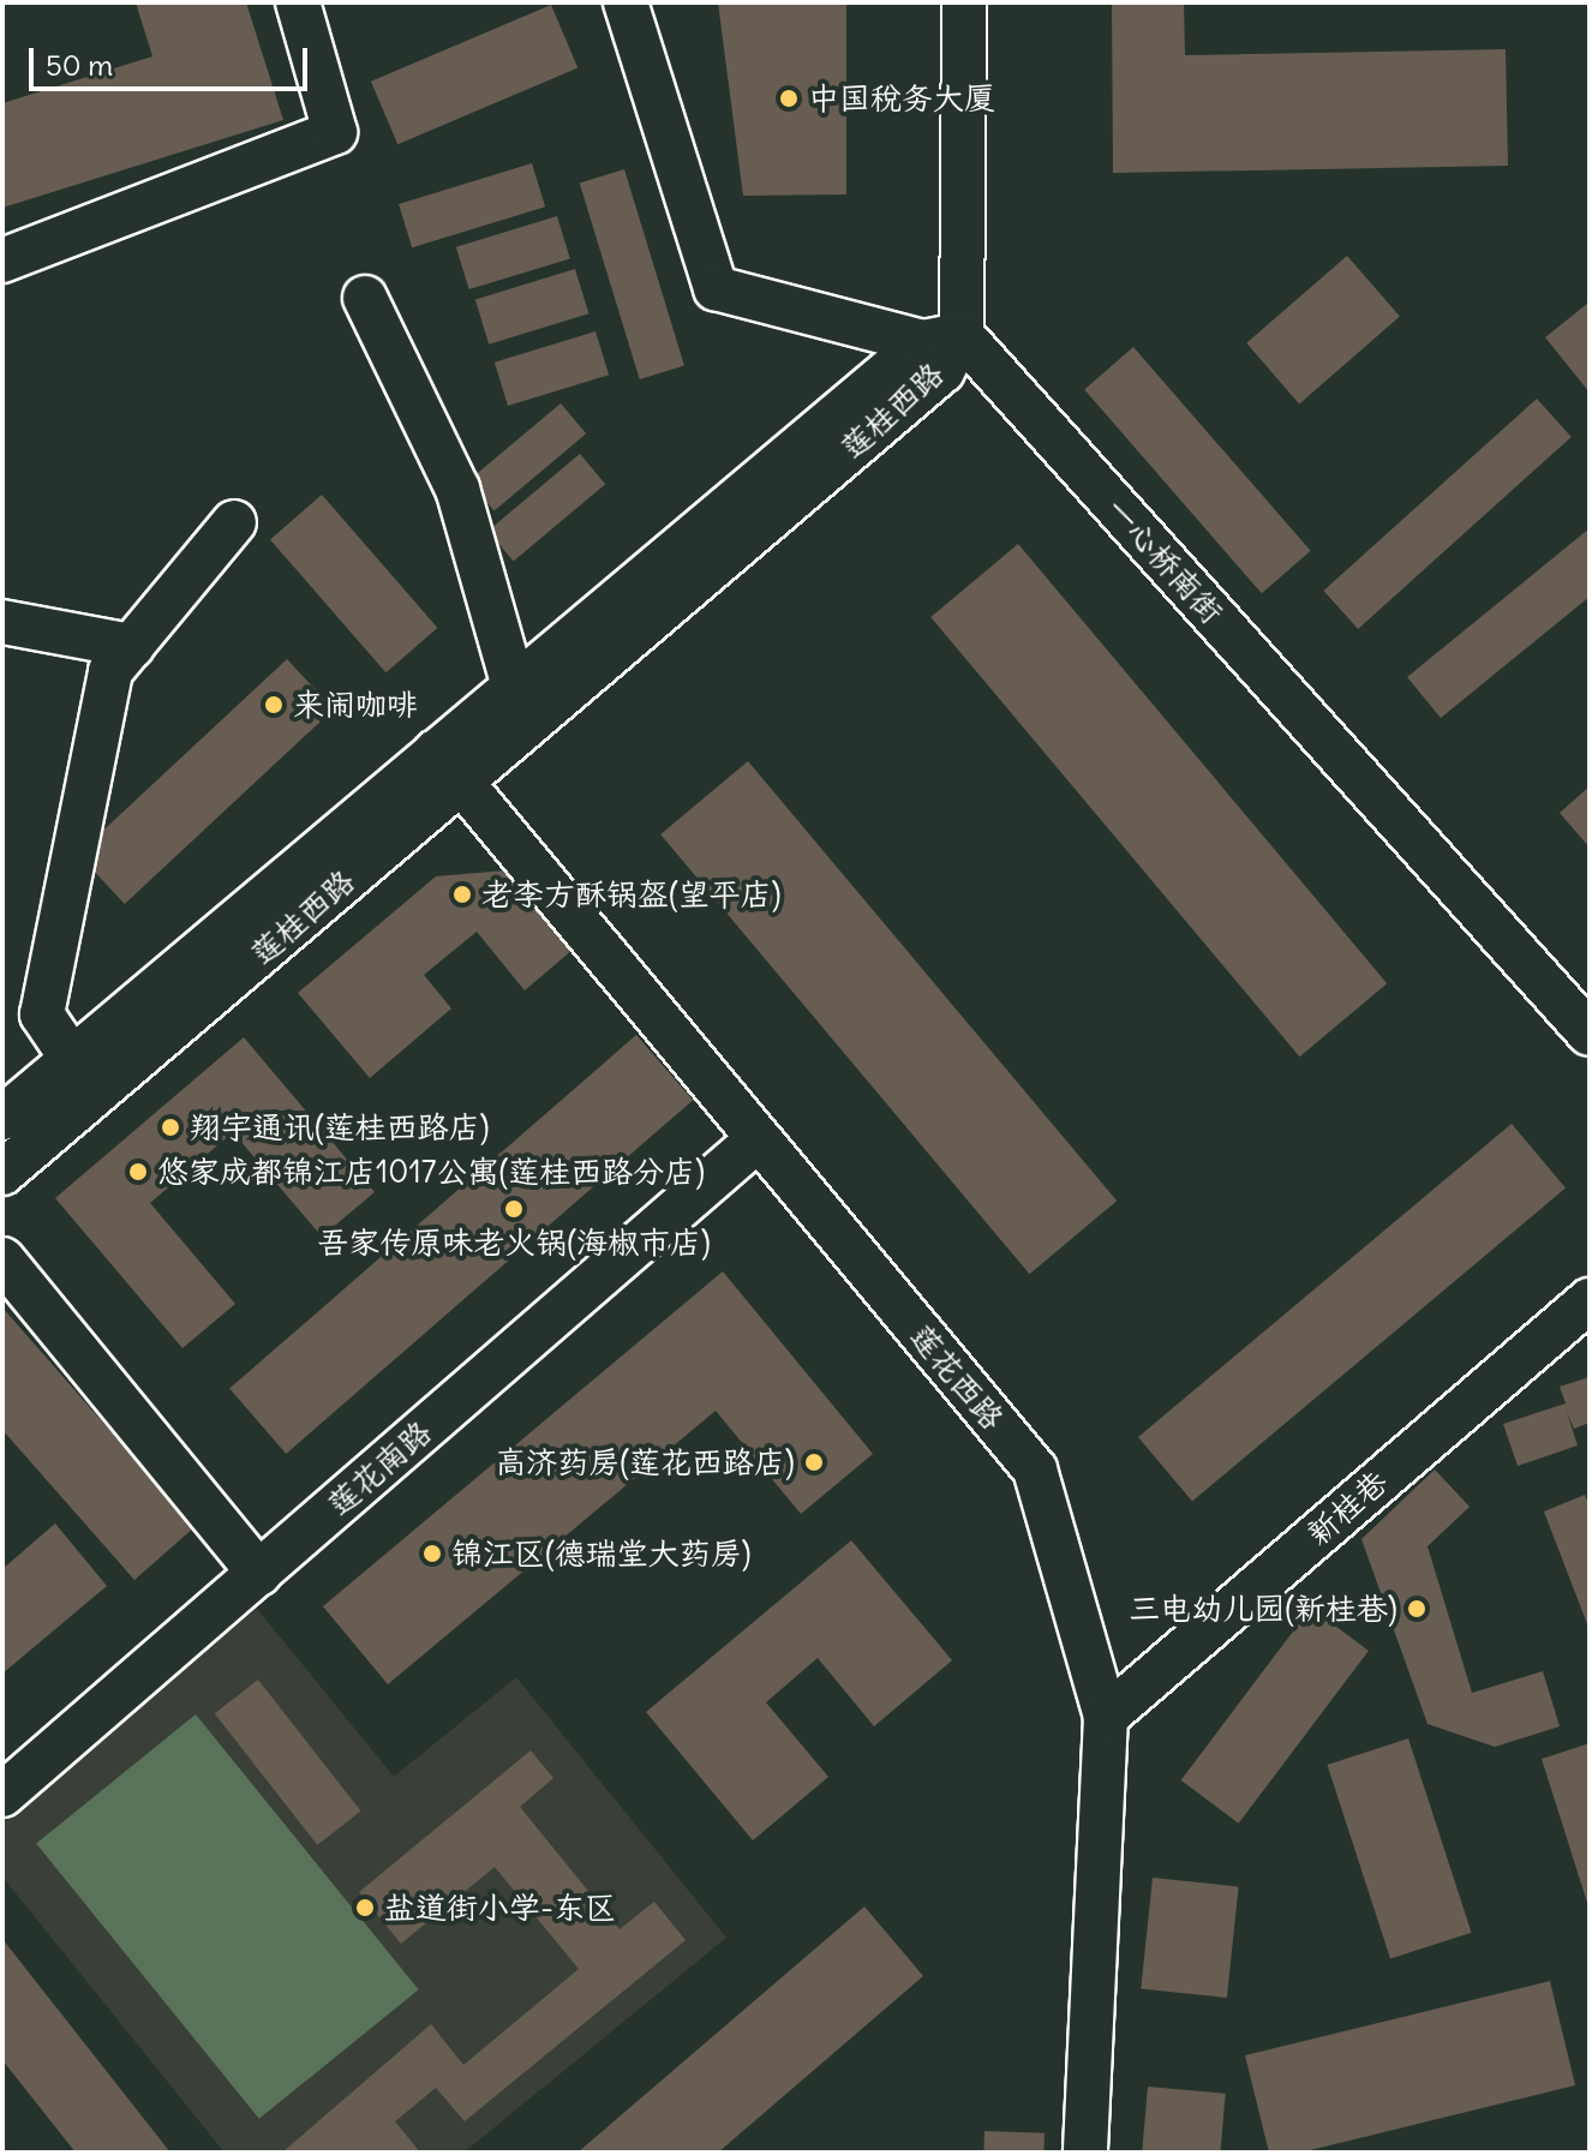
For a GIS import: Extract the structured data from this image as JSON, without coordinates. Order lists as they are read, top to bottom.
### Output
{
  "streets": {
    "street": [
      "莲桂西路",
      "一心桥南街",
      "莲花西路",
      "莲花南路",
      "新桂巷"
    ]
  },
  "crossings": [
    ["莲桂西路", "一心桥南街"],
    ["莲桂西路", "莲花西路"],
    ["莲花西路", "莲花南路"],
    ["莲花西路", "新桂巷"]
  ],
  "places": [
    "中国税务大厦",
    "来闹咖啡",
    "老李方酥锅盔(望平店)",
    "翔宇通讯(莲桂西路店)",
    "悠家成都锦江店1017公寓(莲桂西路分店)",
    "吾家传原味老火锅(海椒市店)",
    "高济药房(莲花西路店)",
    "锦江区(德瑞堂大药房)",
    "三电幼儿园(新桂巷)",
    "盐道街小学-东区"
  ],
  "scale_bar": "50 m"
}
